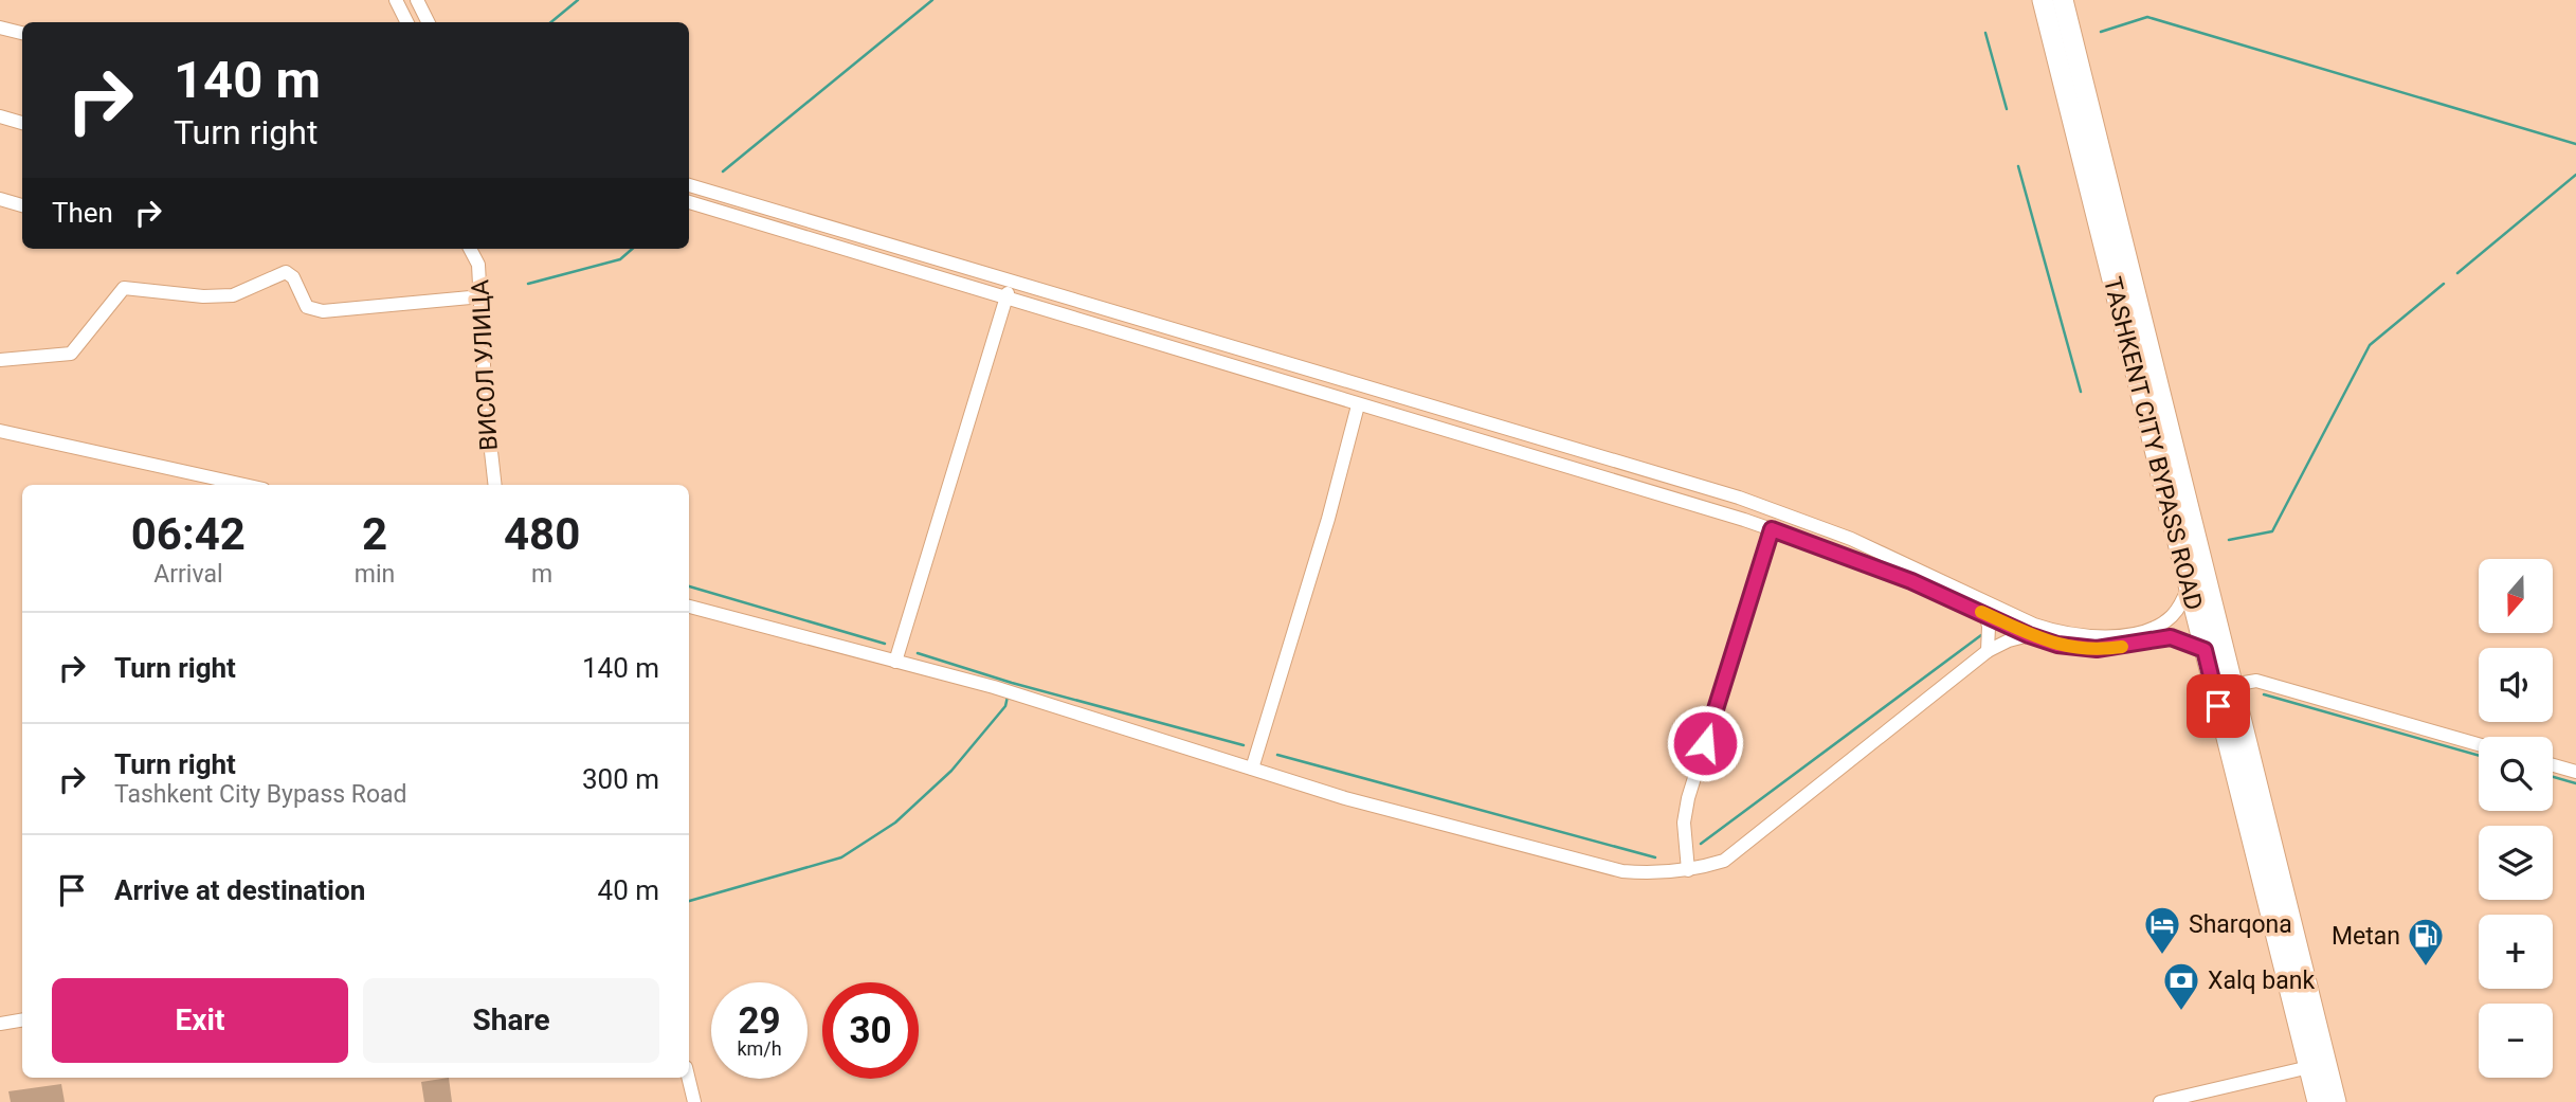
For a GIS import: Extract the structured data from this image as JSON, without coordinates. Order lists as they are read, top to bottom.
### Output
{
  "streets": {
    "highway": ["TASHKENT CITY BYPASS ROAD"],
    "street": ["ВИСОЛ УЛИЦА"]
  },
  "places": {
    "hotel": ["Sharqona"],
    "fuel station": ["Metan"],
    "bank": ["Xalq bank"]
  },
  "north": "bottom",
  "page": {
    "turn": ["140 m", "Turn right"],
    "then": "Then",
    "eta": [
      "06:42",
      "Arrival",
      "2",
      "min",
      "480",
      "m"
    ],
    "map_buttons": ["+", "−"],
    "list": [
      {
        "name": "Turn right",
        "value": "140 m"
      },
      {
        "name": "Turn right",
        "note": "Tashkent City Bypass Road",
        "value": "300 m"
      },
      {
        "name": "Arrive at destination",
        "value": "40 m"
      }
    ],
    "buttons": ["Exit", "Share"],
    "speed": "29 km/h",
    "limit": "30"
  }
}
